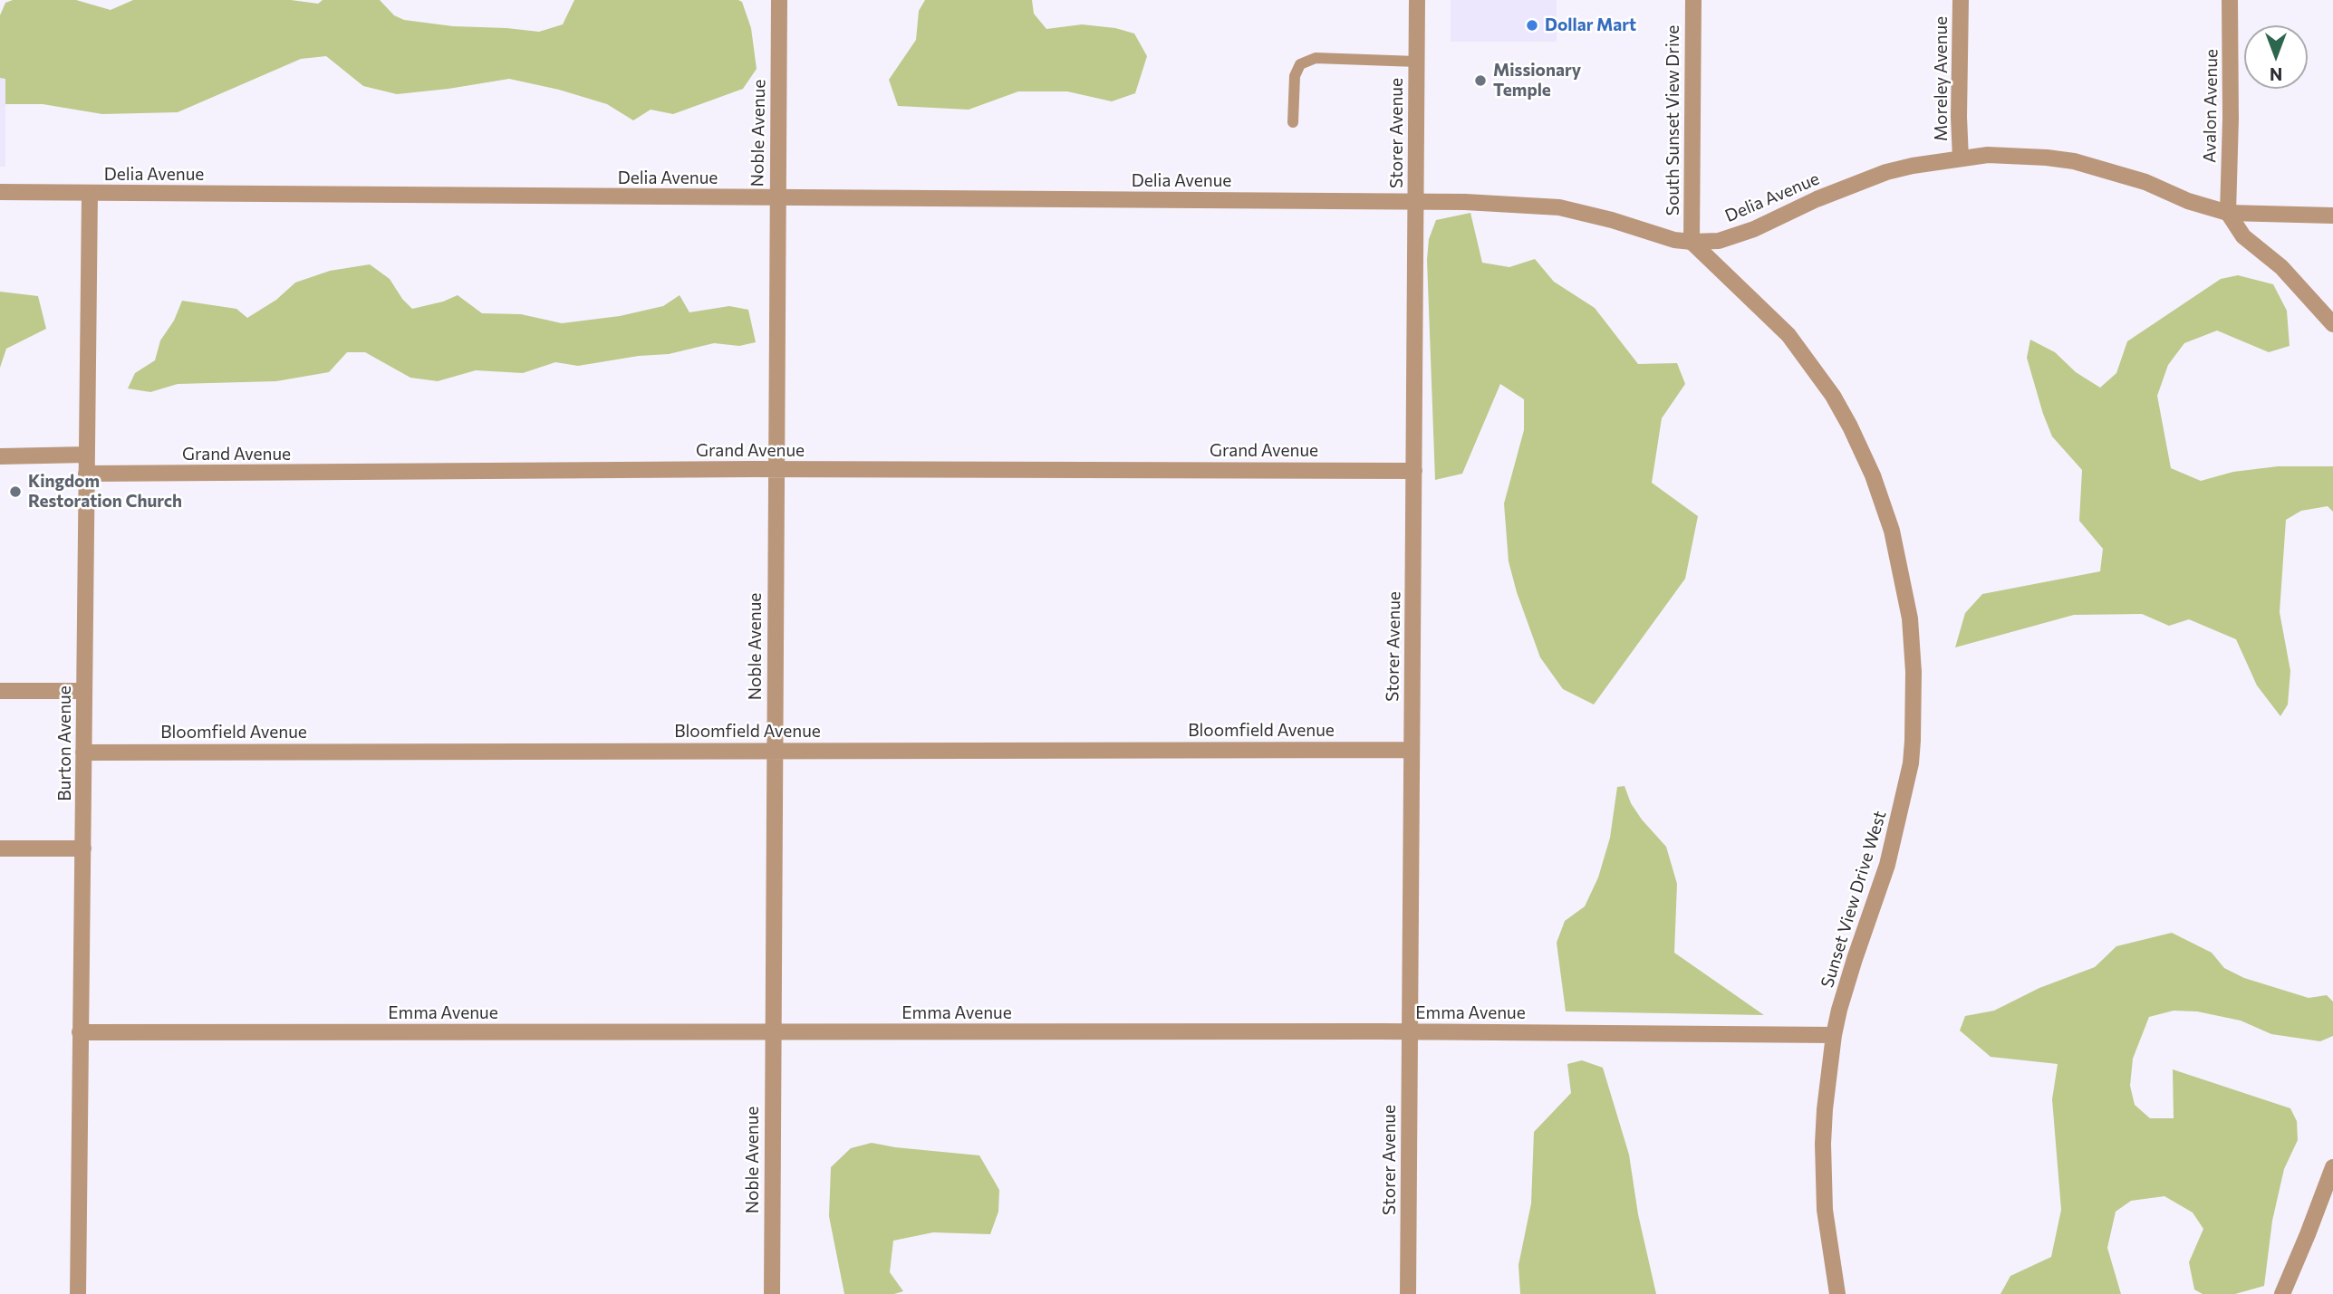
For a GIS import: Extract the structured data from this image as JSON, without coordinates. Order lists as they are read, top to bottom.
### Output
{
  "streets": {
    "street": [
      "Moreley Avenue",
      "Avalon Avenue",
      "South Sunset View Drive",
      "Noble Avenue",
      "Storer Avenue",
      "Delia Avenue",
      "Grand Avenue",
      "Bloomfield Avenue",
      "Burton Avenue",
      "Sunset View Drive West",
      "Emma Avenue"
    ]
  },
  "crossings": [
    ["Moreley Avenue", "Delia Avenue"],
    ["Avalon Avenue", "Delia Avenue"],
    ["South Sunset View Drive", "Delia Avenue"],
    ["South Sunset View Drive", "Sunset View Drive West"],
    ["Noble Avenue", "Delia Avenue"],
    ["Noble Avenue", "Grand Avenue"],
    ["Noble Avenue", "Bloomfield Avenue"],
    ["Noble Avenue", "Emma Avenue"],
    ["Storer Avenue", "Delia Avenue"],
    ["Storer Avenue", "Grand Avenue"],
    ["Storer Avenue", "Bloomfield Avenue"],
    ["Storer Avenue", "Emma Avenue"],
    ["Delia Avenue", "Burton Avenue"],
    ["Delia Avenue", "Sunset View Drive West"],
    ["Grand Avenue", "Burton Avenue"],
    ["Bloomfield Avenue", "Burton Avenue"],
    ["Burton Avenue", "Emma Avenue"],
    ["Sunset View Drive West", "Emma Avenue"]
  ],
  "places": ["Dollar Mart", "Missionary Temple", "Kingdom Restoration Church"],
  "north": "bottom"
}
